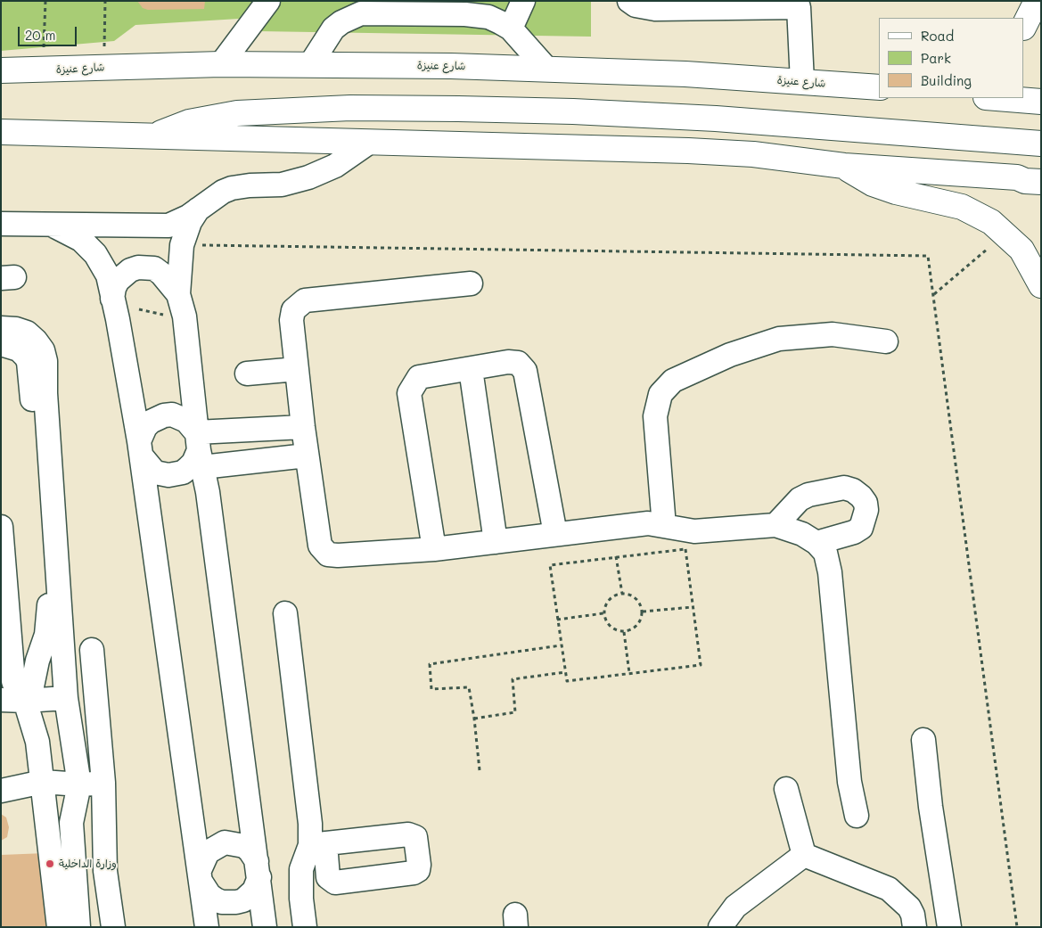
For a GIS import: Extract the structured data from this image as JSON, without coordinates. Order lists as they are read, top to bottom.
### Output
{
  "streets": {
    "main road": ["شارع عنيزة"]
  },
  "places": ["وزارة الداخلية"],
  "legend": ["Road", "Park", "Building"],
  "scale_bar": "20 m"
}
